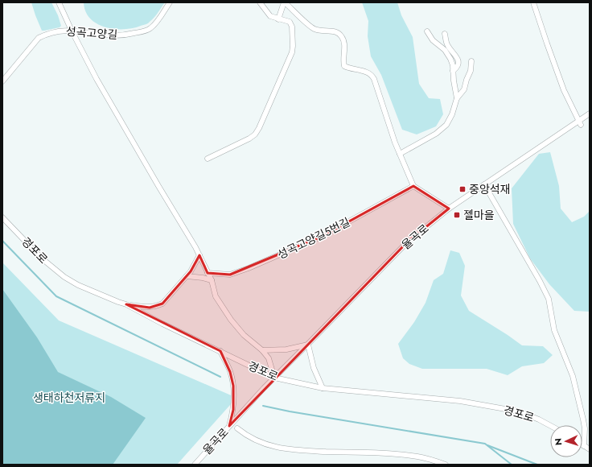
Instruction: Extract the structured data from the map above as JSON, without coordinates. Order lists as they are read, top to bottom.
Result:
{
  "streets": {
    "street": [
      "성곡고양길",
      "율곡로",
      "성곡고양길5번길",
      "경포로"
    ]
  },
  "crossings": [
    ["율곡로", "경포로"]
  ],
  "parks": ["생태하천저류지"],
  "places": {
    "transit": ["중앙석재", "젤마을"]
  },
  "north": "left"
}
